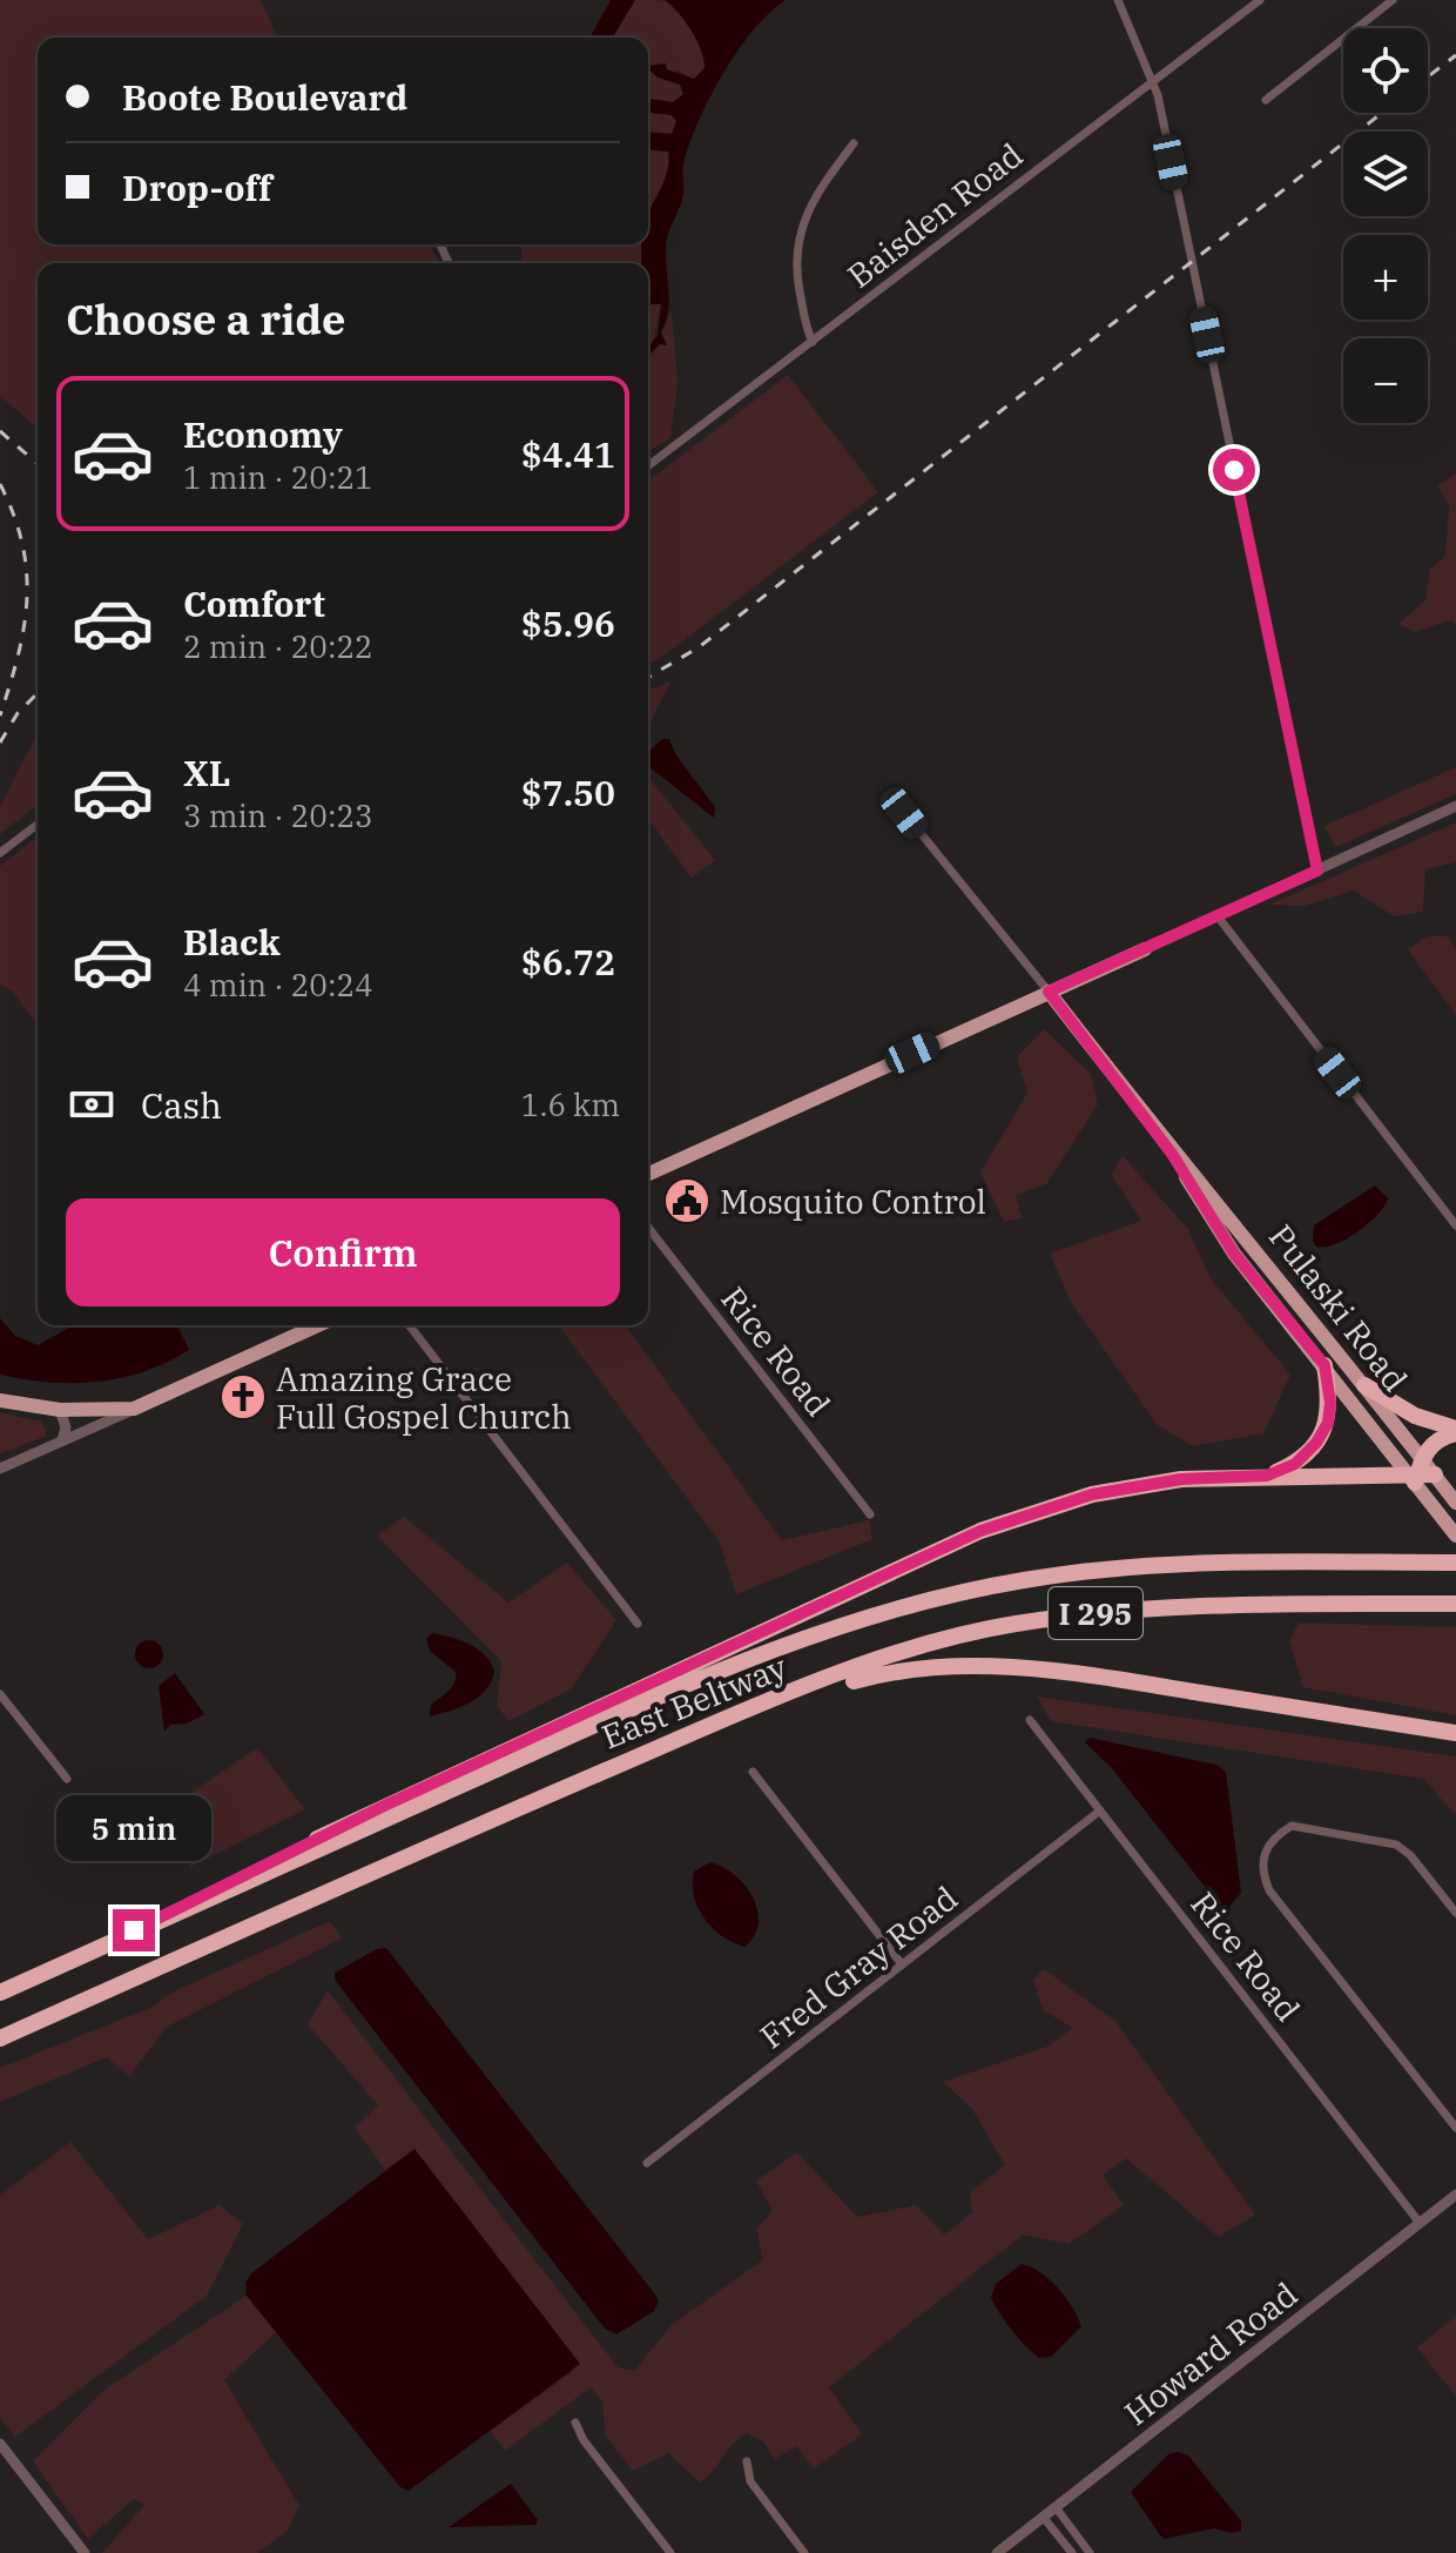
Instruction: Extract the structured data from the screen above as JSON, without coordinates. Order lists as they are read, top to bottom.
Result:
{
  "streets": {
    "highway": ["I 295", "East Beltway"],
    "main road": ["Pulaski Road"],
    "street": [
      "Baisden Road",
      "Rice Road",
      "Fred Gray Road",
      "Howard Road"
    ]
  },
  "crossings": [
    ["Rice Road", "Fred Gray Road"],
    ["Rice Road", "Howard Road"]
  ],
  "places": {
    "public building": ["Mosquito Control"],
    "church": ["Amazing Grace Full Gospel Church"]
  },
  "page": {
    "map_buttons": ["+", "−"],
    "banner": ["Boote Boulevard", "Drop-off"],
    "heading": "Choose a ride",
    "list": [
      {
        "name": "Economy",
        "note": "1 min · 20:21",
        "value": "$4.41"
      },
      {
        "name": "Comfort",
        "note": "2 min · 20:22",
        "value": "$5.96"
      },
      {
        "name": "XL",
        "note": "3 min · 20:23",
        "value": "$7.50"
      },
      {
        "name": "Black",
        "note": "4 min · 20:24",
        "value": "$6.72"
      }
    ],
    "pay": ["Cash", "1.6 km"],
    "buttons": "Confirm",
    "bubble": "5 min"
  }
}
